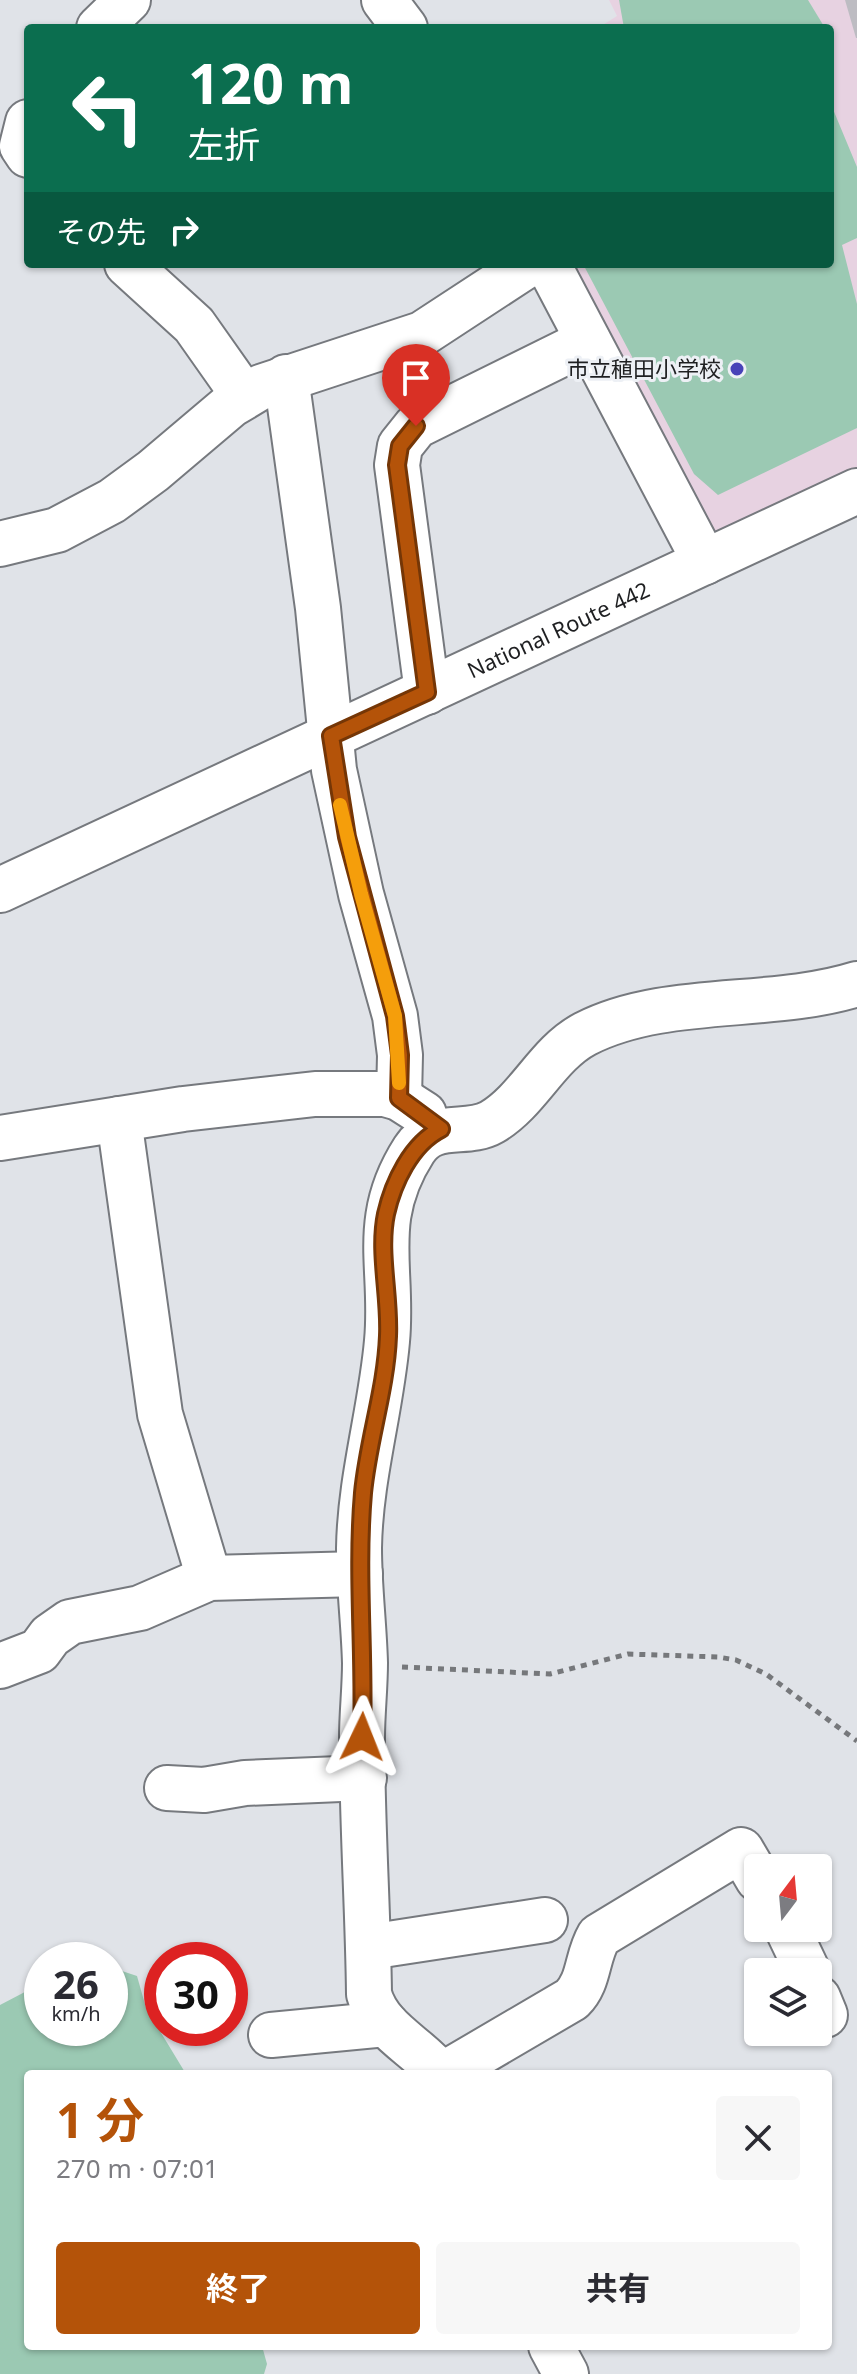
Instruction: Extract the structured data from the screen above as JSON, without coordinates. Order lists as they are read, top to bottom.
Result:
{
  "streets": {
    "main road": ["National Route 442"]
  },
  "places": ["市立稙田小学校"],
  "north": "top",
  "page": {
    "turn": ["120 m", "左折"],
    "then": "その先",
    "speed": "26 km/h",
    "limit": "30",
    "heading": ["1 分", "270 m · 07:01"],
    "buttons": ["終了", "共有"]
  }
}
